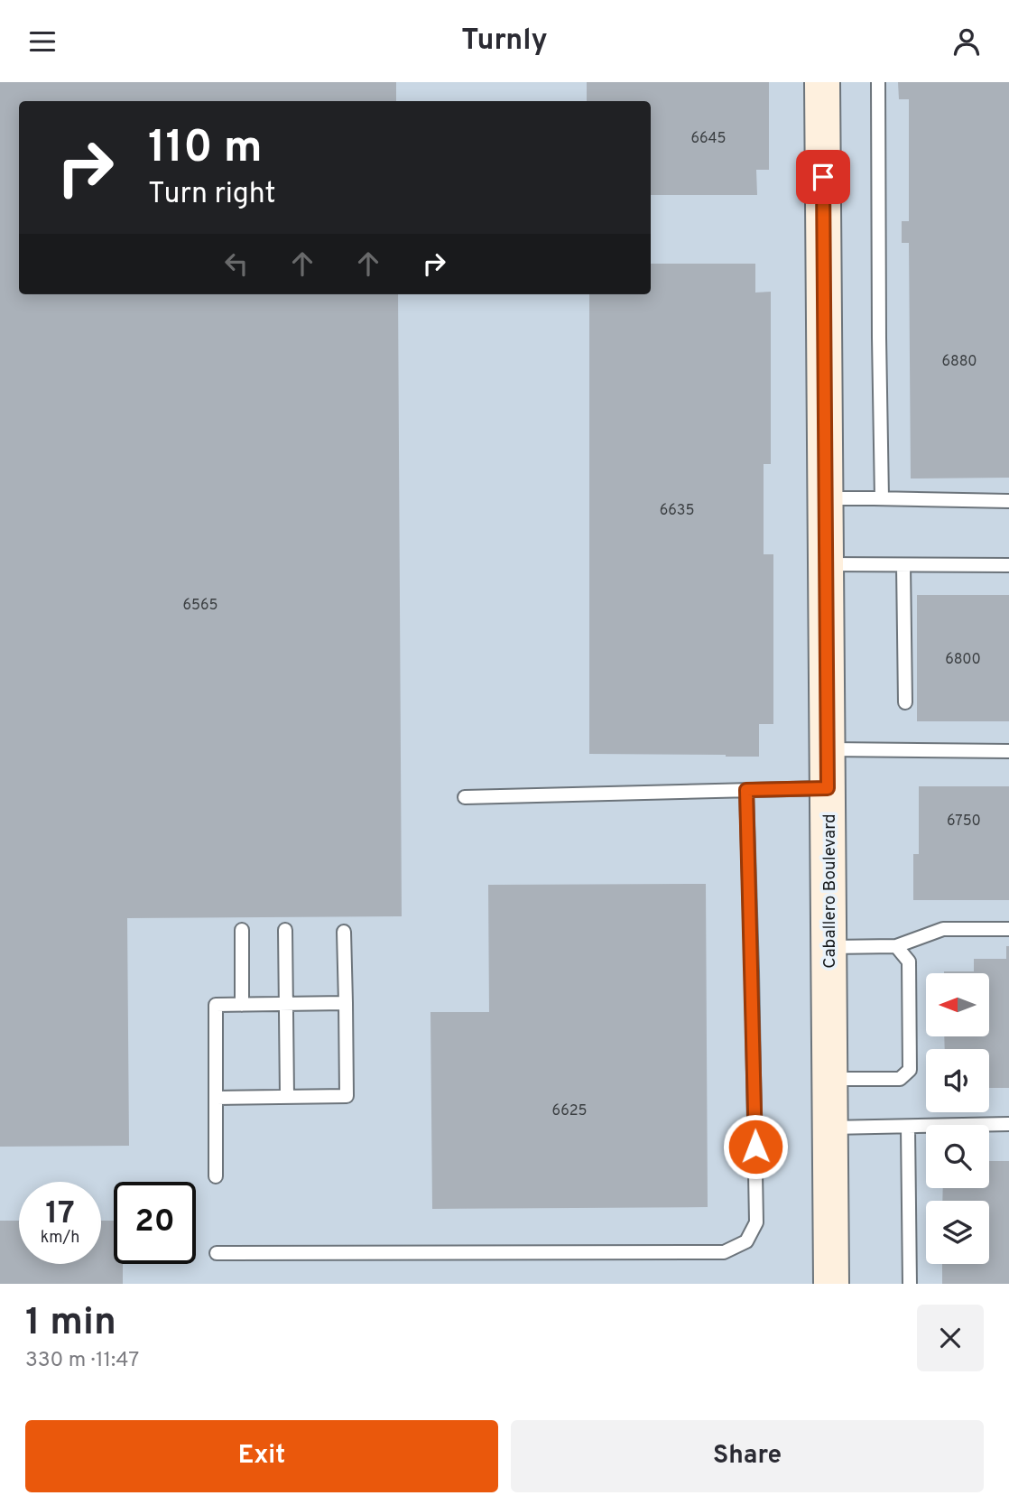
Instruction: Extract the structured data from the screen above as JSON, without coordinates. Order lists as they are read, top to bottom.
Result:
{
  "streets": {
    "street": ["Caballero Boulevard"]
  },
  "house_numbers": [
    "6645",
    "6880",
    "6635",
    "6565",
    "6800",
    "6750",
    "6625"
  ],
  "north": "left",
  "page": {
    "header": "Turnly",
    "turn": ["110 m", "Turn right"],
    "speed": "17 km/h",
    "limit": "20",
    "heading": ["1 min", "330 m · 11:47"],
    "buttons": ["Exit", "Share"]
  }
}
